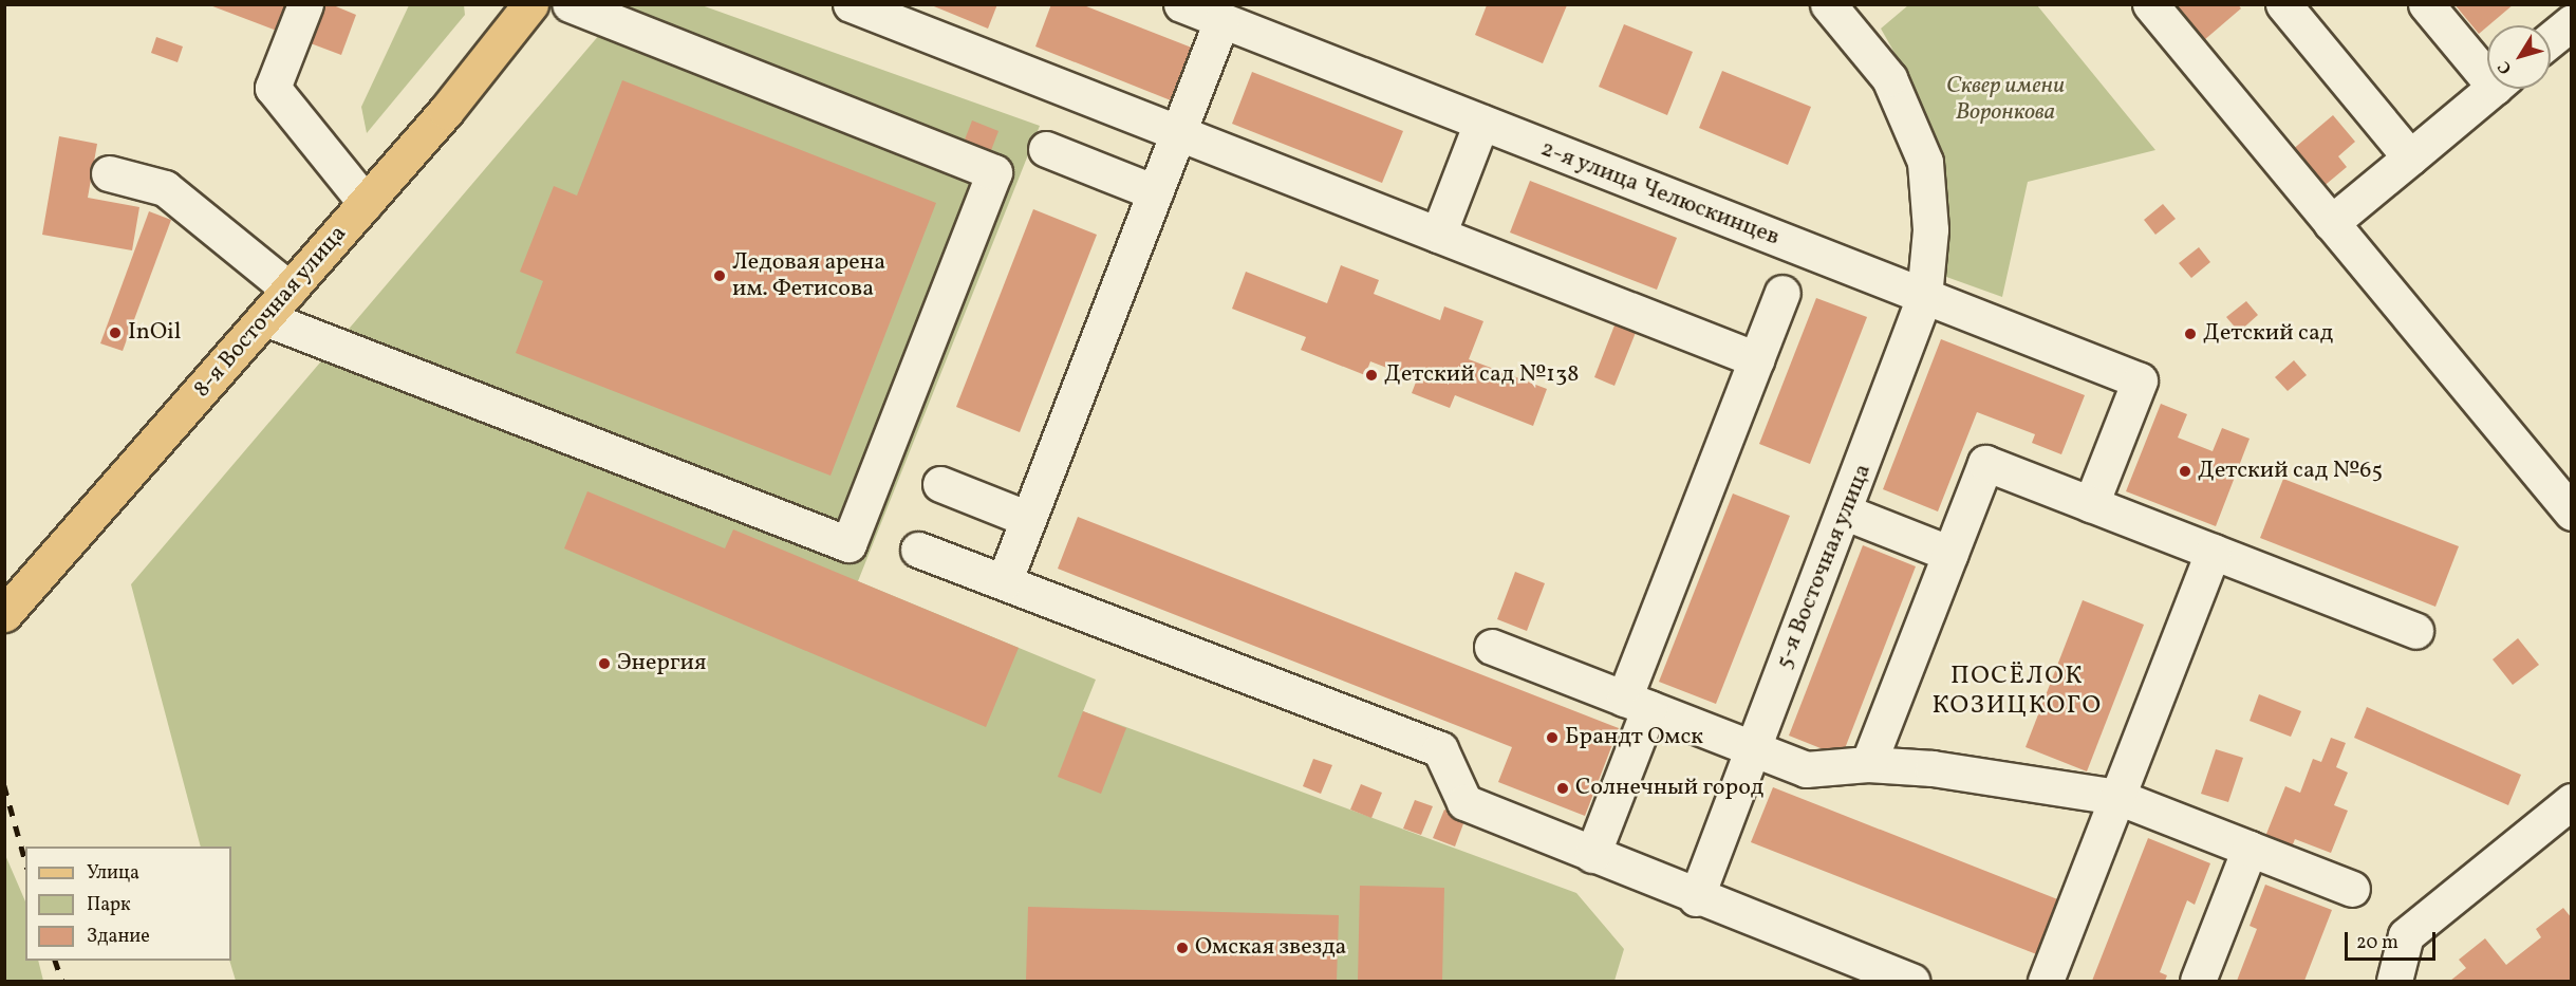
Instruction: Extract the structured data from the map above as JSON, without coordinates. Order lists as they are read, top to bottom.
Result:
{
  "streets": {
    "main road": ["8-я Восточная улица"],
    "street": ["2-я улица Челюскинцев", "5-я Восточная улица"]
  },
  "crossings": [
    ["2-я улица Челюскинцев", "5-я Восточная улица"]
  ],
  "districts": ["ПОСЁЛОК КОЗИЦКОГО"],
  "parks": ["Сквер имени Воронкова"],
  "places": [
    "Ледовая арена им. Фетисова",
    "InOil",
    "Детский сад",
    "Детский сад №138",
    "Детский сад №65",
    "Энергия",
    "Брандт Омск",
    "Солнечный город",
    "Омская звезда"
  ],
  "legend": ["Улица", "Парк", "Здание"],
  "scale_bar": "20 m",
  "north": "bottom left"
}
